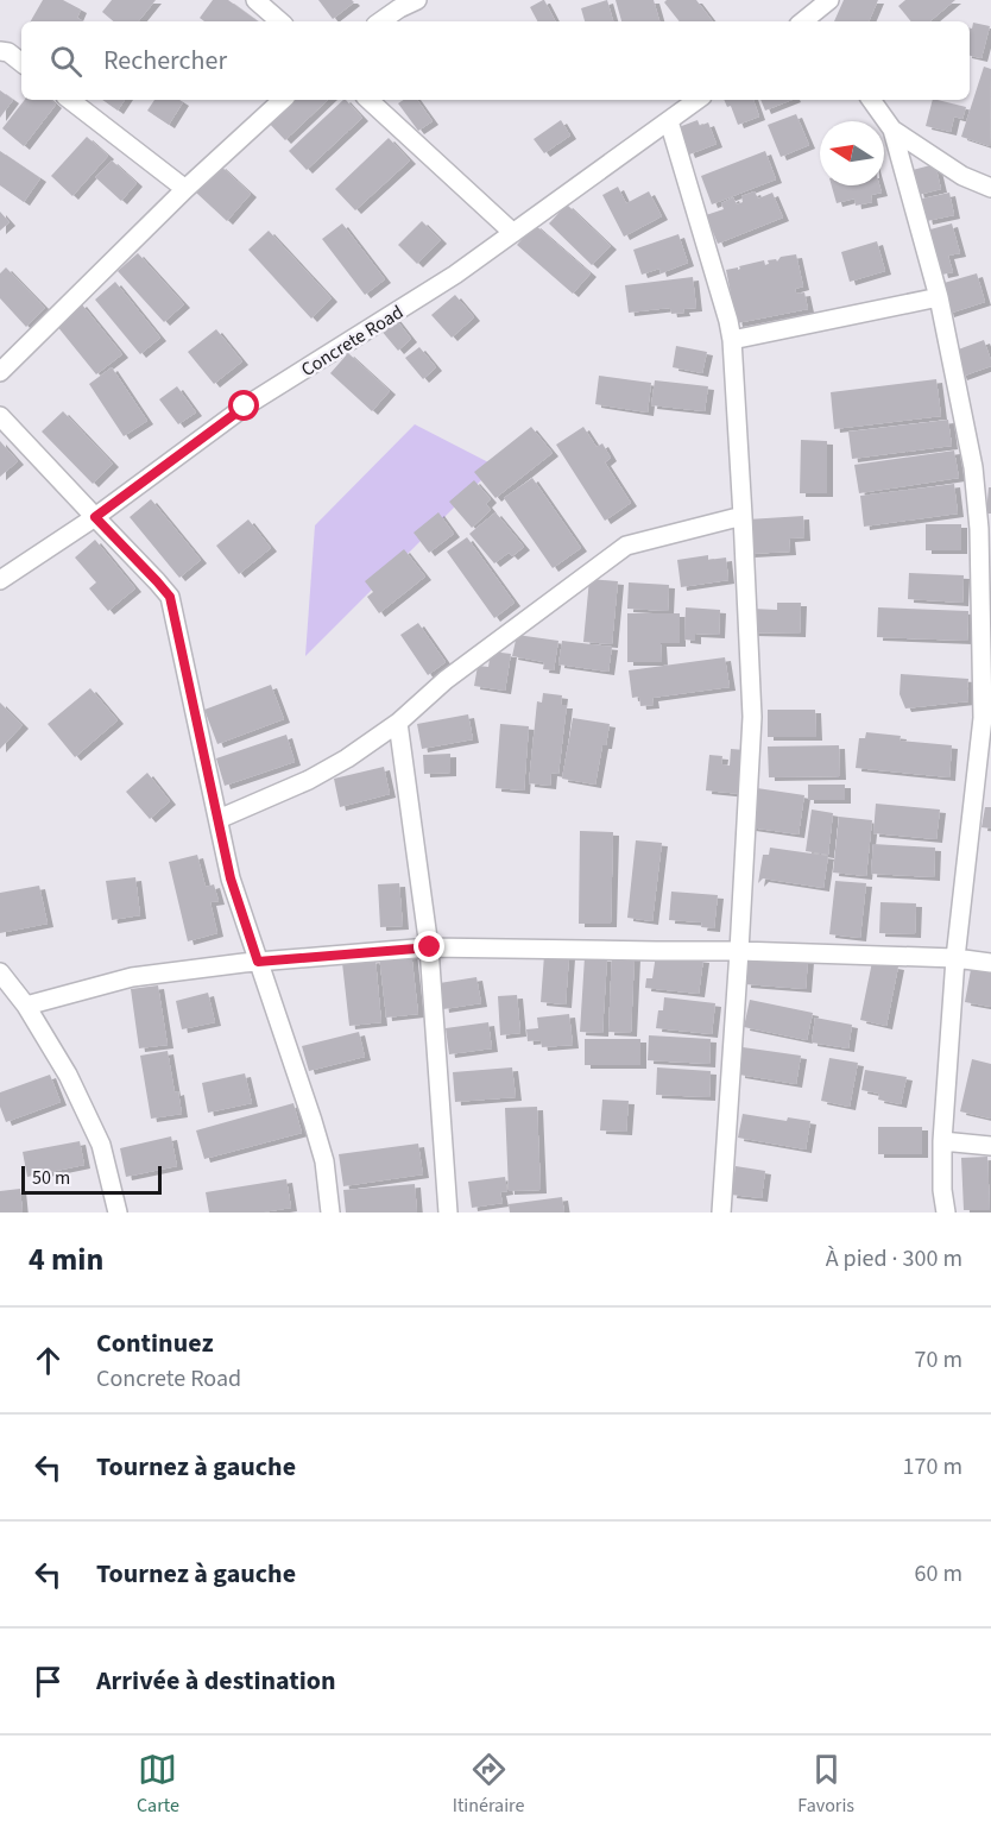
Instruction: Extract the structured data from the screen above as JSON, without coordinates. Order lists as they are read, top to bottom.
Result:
{
  "streets": {
    "street": ["Concrete Road"]
  },
  "scale_bar": "50 m",
  "north": "left",
  "page": {
    "search": "Rechercher",
    "scale": "50 m",
    "heading": ["4 min", "À pied · 300 m"],
    "list": [
      ["Continuez", "Concrete Road", "70 m"],
      ["Tournez à gauche", "170 m"],
      ["Tournez à gauche", "60 m"],
      "Arrivée à destination"
    ],
    "nav": ["Carte", "Itinéraire", "Favoris"]
  }
}
